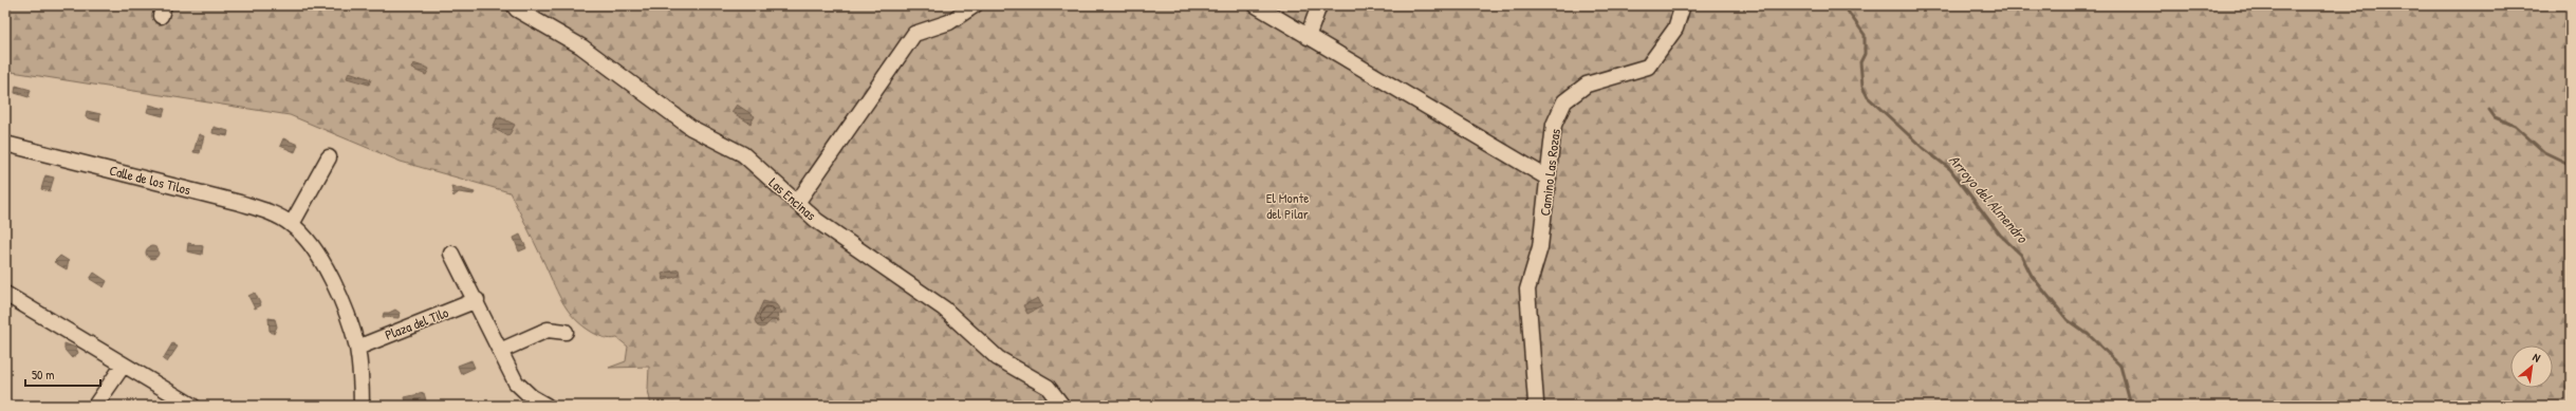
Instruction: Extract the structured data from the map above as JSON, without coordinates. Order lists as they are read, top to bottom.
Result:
{
  "streets": {
    "street": [
      "Camino Las Rozas",
      "Calle de los Tilos",
      "Las Encinas",
      "Plaza del Tilo"
    ]
  },
  "crossings": [
    ["Calle de los Tilos", "Plaza del Tilo"]
  ],
  "water": ["Arroyo del Almendro"],
  "parks": ["El Monte del Pilar"],
  "scale_bar": "50 m",
  "north": "top right"
}
